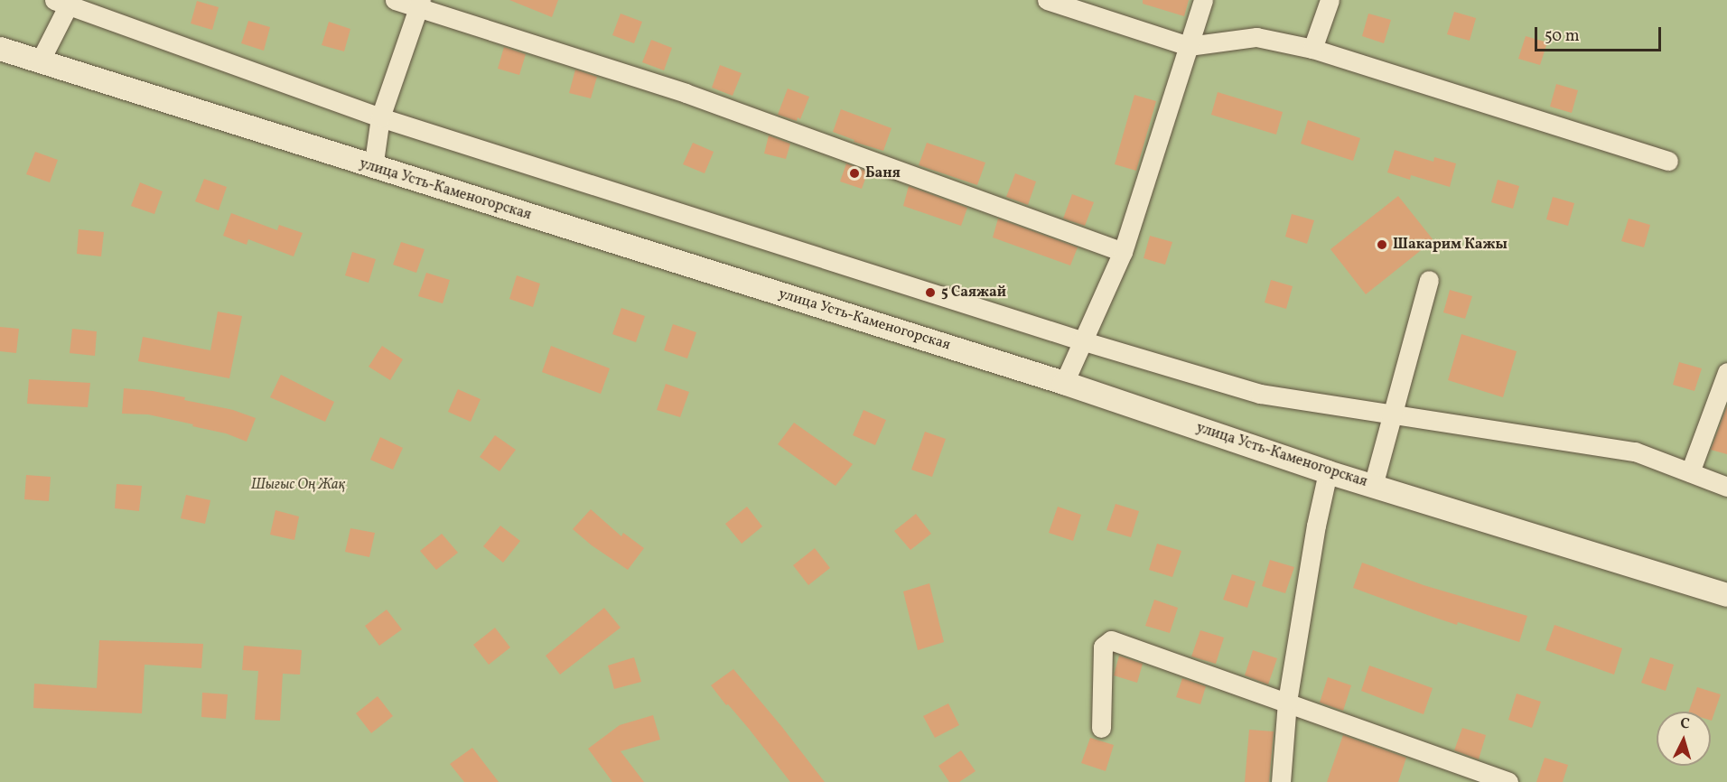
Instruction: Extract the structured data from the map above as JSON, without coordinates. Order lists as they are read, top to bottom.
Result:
{
  "streets": {
    "street": ["улица Усть-Каменогорская"]
  },
  "parks": ["Шығыс Оң Жақ"],
  "places": ["Баня", "Шакарим Кажы", "5 Саяжай"],
  "scale_bar": "50 m",
  "north": "top"
}
